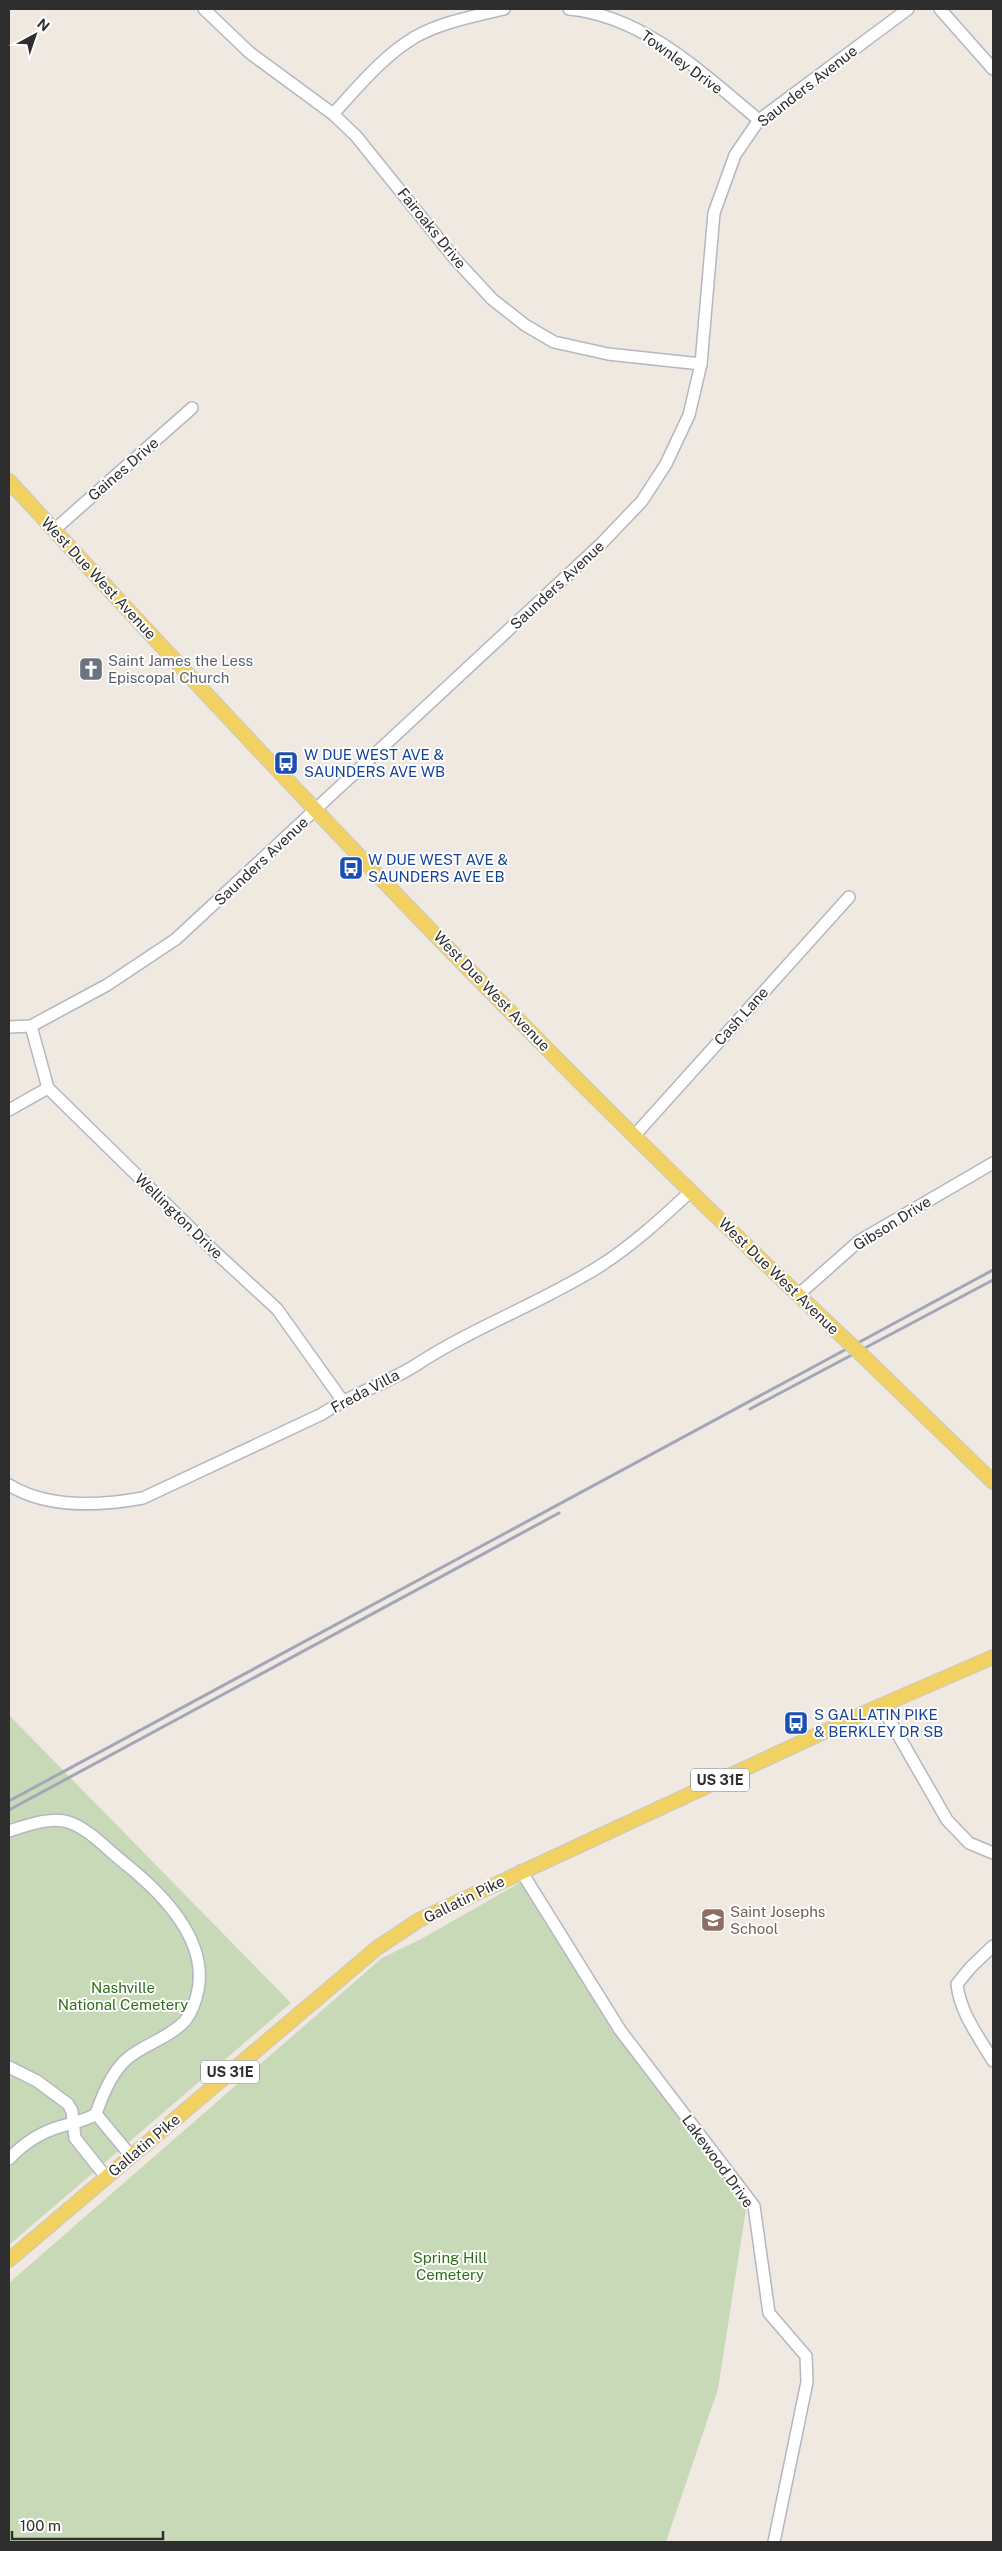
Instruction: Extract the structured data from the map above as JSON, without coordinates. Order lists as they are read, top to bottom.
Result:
{
  "streets": {
    "main road": ["West Due West Avenue", "US 31E", "Gallatin Pike"],
    "street": [
      "Townley Drive",
      "Saunders Avenue",
      "Fairoaks Drive",
      "Gaines Drive",
      "Cash Lane",
      "Wellington Drive",
      "Gibson Drive",
      "Freda Villa",
      "Lakewood Drive"
    ]
  },
  "crossings": [
    ["Townley Drive", "Saunders Avenue"],
    ["Saunders Avenue", "Fairoaks Drive"],
    ["Saunders Avenue", "West Due West Avenue"],
    ["Gaines Drive", "West Due West Avenue"],
    ["West Due West Avenue", "Cash Lane"],
    ["West Due West Avenue", "Gibson Drive"],
    ["West Due West Avenue", "Freda Villa"],
    ["Wellington Drive", "Freda Villa"],
    ["Gallatin Pike", "Lakewood Drive"]
  ],
  "parks": ["Nashville National Cemetery", "Spring Hill Cemetery"],
  "places": {
    "church": ["Saint James the Less Episcopal Church"],
    "bus stop": ["W DUE WEST AVE & SAUNDERS AVE WB", "W DUE WEST AVE & SAUNDERS AVE EB", "S GALLATIN PIKE & BERKLEY DR SB"],
    "school or university": ["Saint Josephs School"]
  },
  "scale_bar": "100 m",
  "north": "top right"
}
